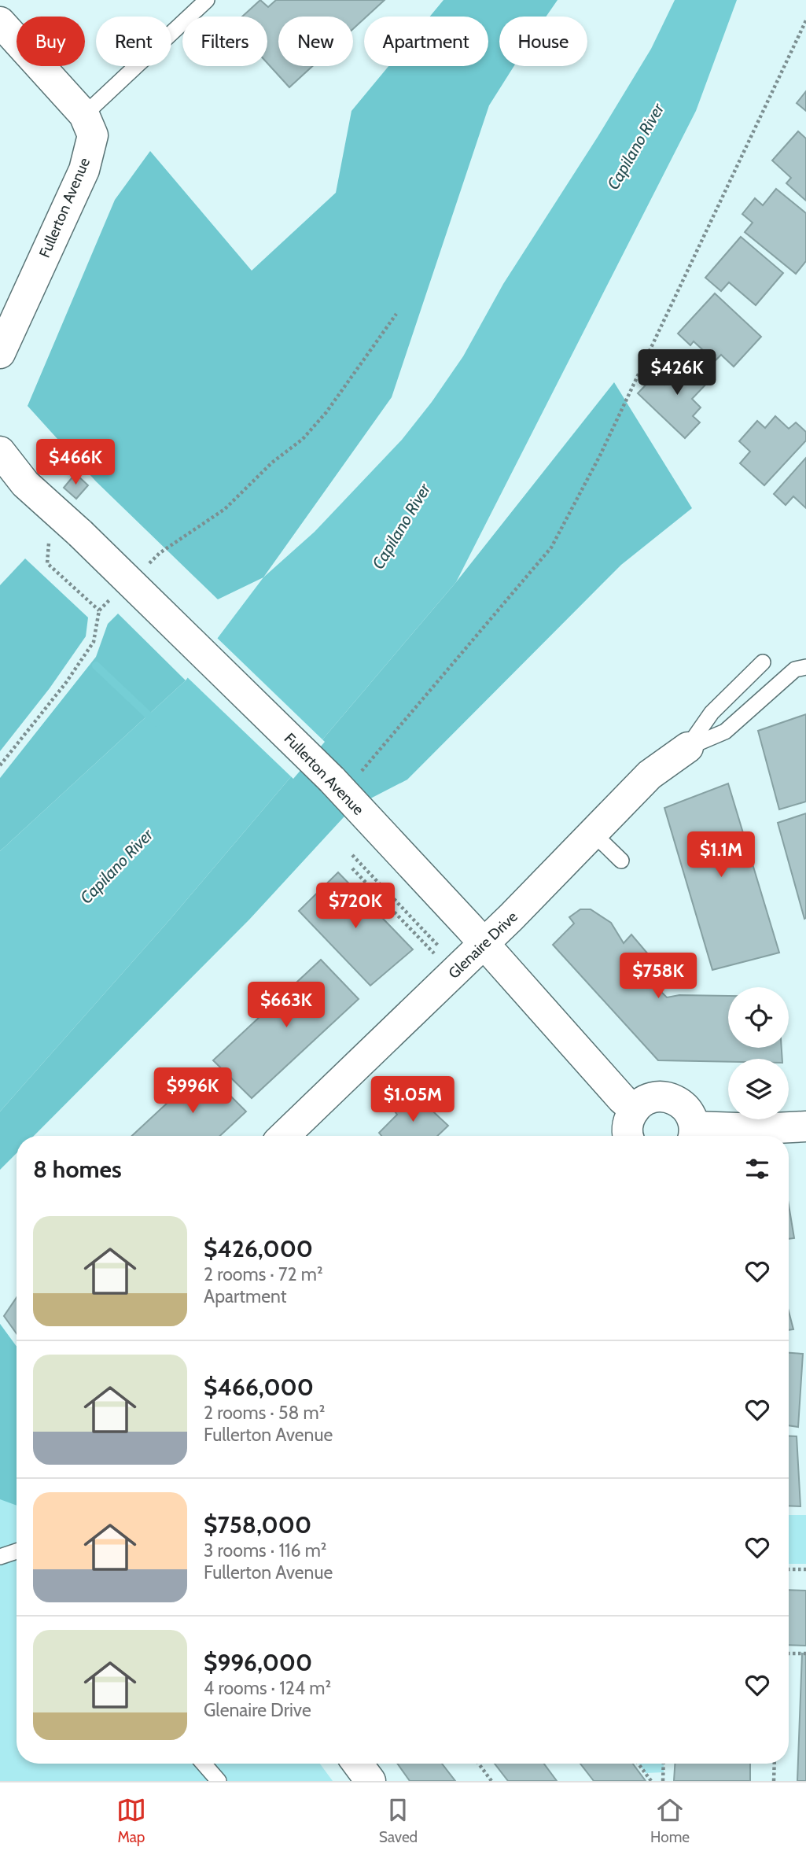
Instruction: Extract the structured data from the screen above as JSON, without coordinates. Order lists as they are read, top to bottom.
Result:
{
  "streets": {
    "street": ["Fullerton Avenue", "Glenaire Drive"]
  },
  "crossings": [
    ["Fullerton Avenue", "Glenaire Drive"]
  ],
  "water": ["Capilano River"],
  "page": {
    "chip": [
      "Buy",
      "Rent",
      "Filters",
      "New",
      "Apartment",
      "House"
    ],
    "price": [
      "$426K",
      "$466K",
      "$1.1M",
      "$720K",
      "$758K",
      "$663K",
      "$996K",
      "$1.05M"
    ],
    "heading": "8 homes",
    "list": [
      {
        "name": "$426,000",
        "note": "2 rooms · 72 m² · Apartment"
      },
      {
        "name": "$466,000",
        "note": "2 rooms · 58 m² · Fullerton Avenue"
      },
      {
        "name": "$758,000",
        "note": "3 rooms · 116 m² · Fullerton Avenue"
      },
      {
        "name": "$996,000",
        "note": "4 rooms · 124 m² · Glenaire Drive"
      }
    ],
    "tabs": ["Map", "Saved", "Home"]
  }
}
